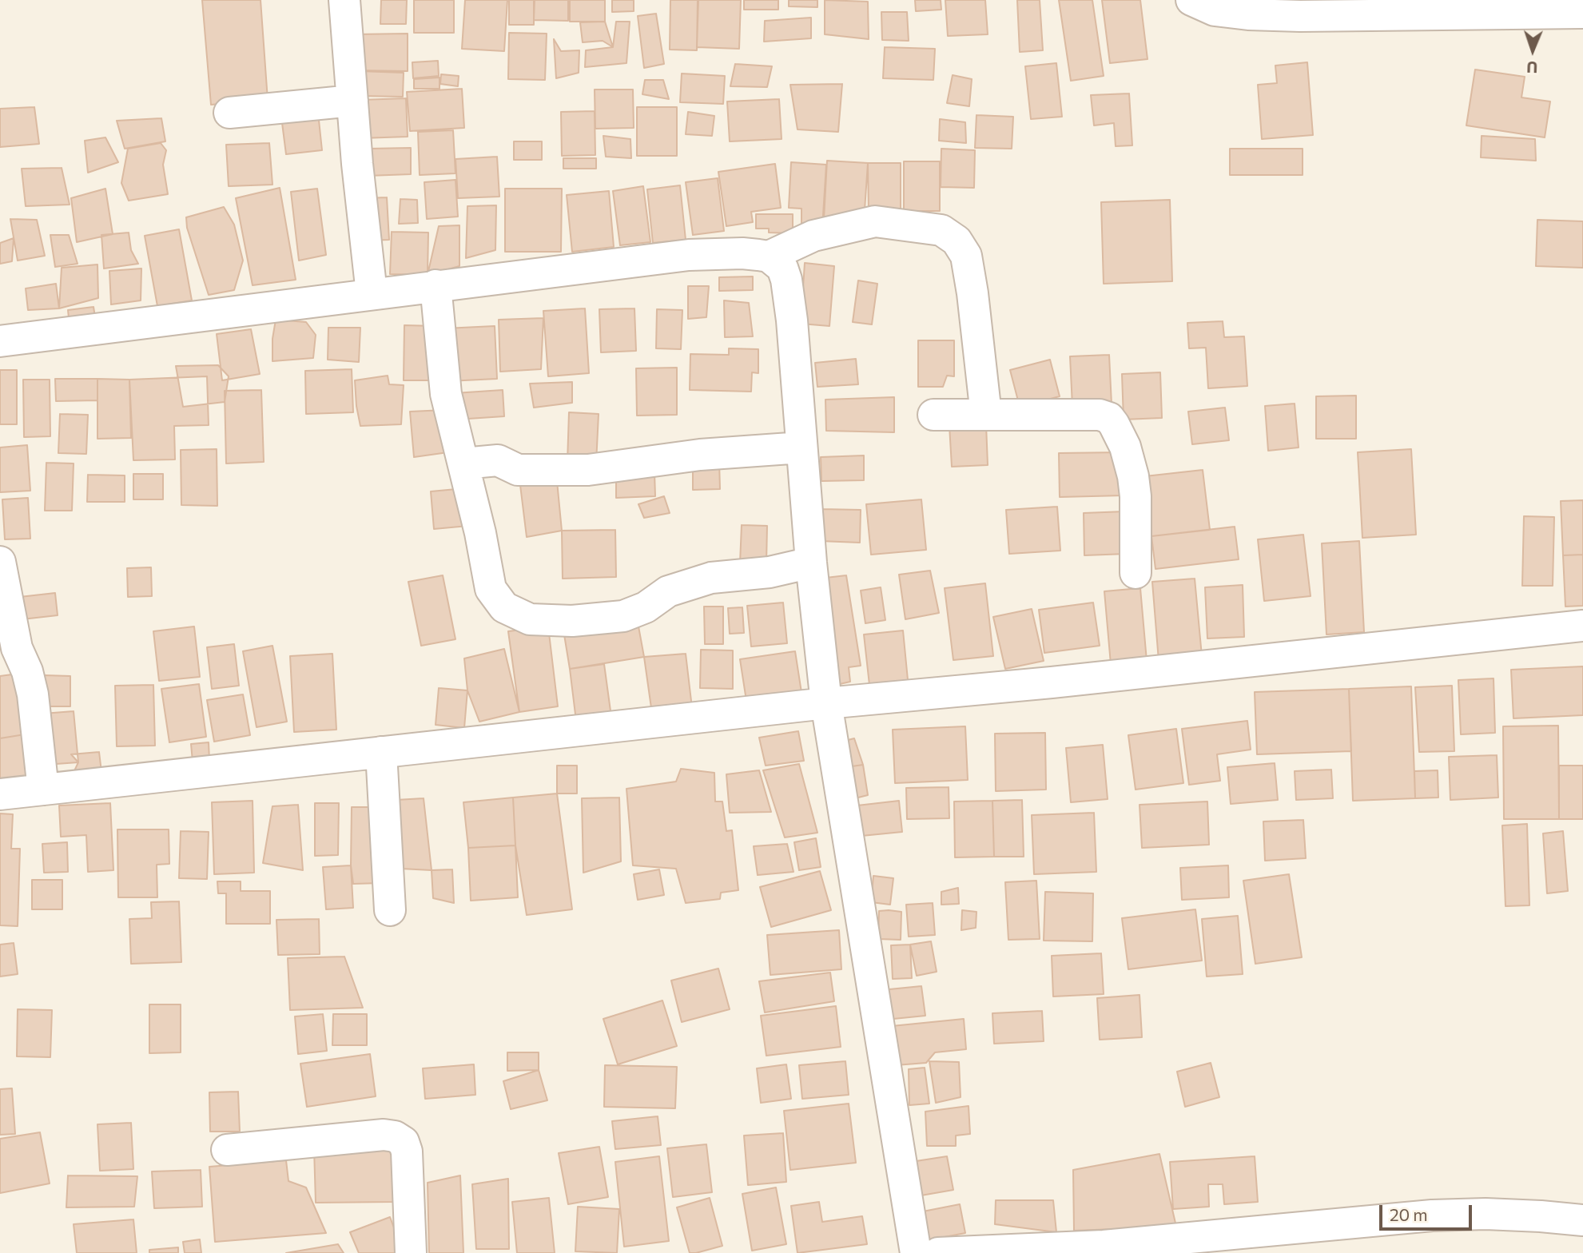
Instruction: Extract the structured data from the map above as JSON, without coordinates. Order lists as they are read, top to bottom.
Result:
{
  "scale_bar": "20 m",
  "north": "bottom"
}
